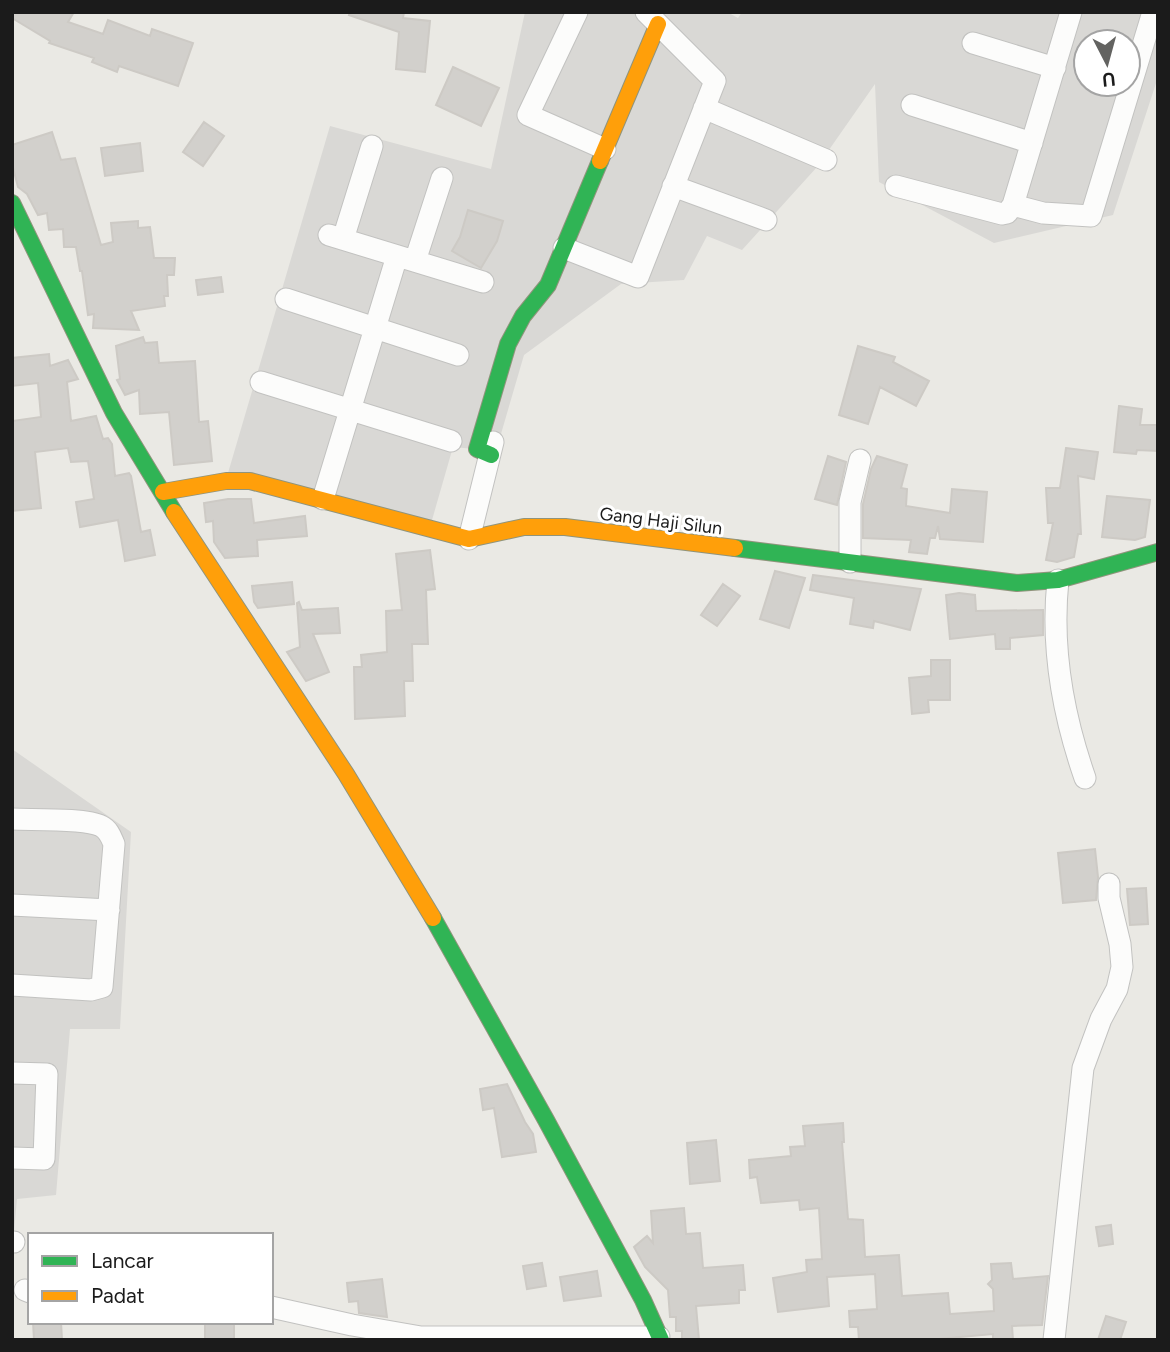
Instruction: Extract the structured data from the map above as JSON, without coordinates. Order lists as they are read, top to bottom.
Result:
{
  "streets": {
    "street": ["Gang Haji Silun"]
  },
  "legend": ["Lancar", "Padat"],
  "north": "bottom"
}
